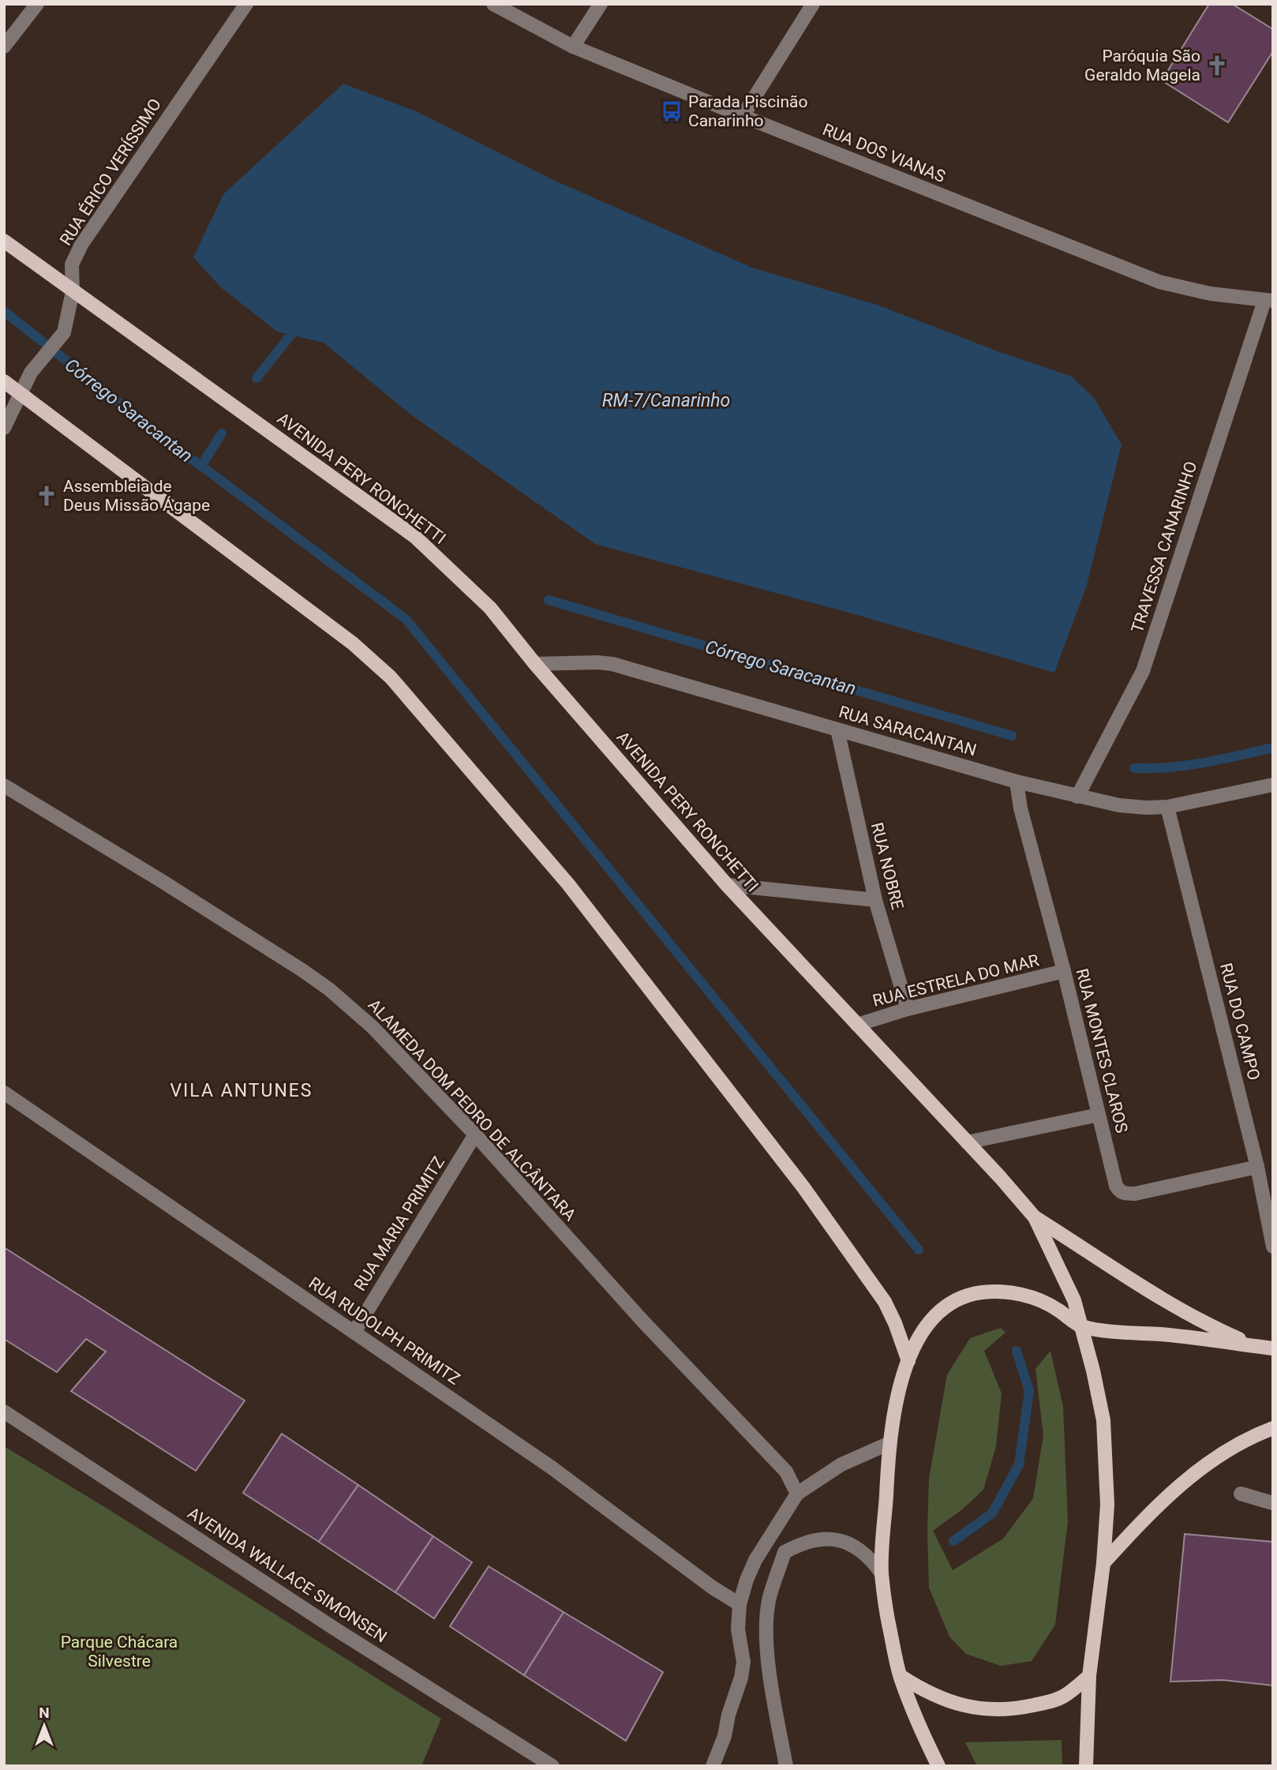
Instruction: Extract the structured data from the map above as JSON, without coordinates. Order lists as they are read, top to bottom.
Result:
{
  "streets": {
    "main road": ["AVENIDA PERY RONCHETTI"],
    "street": [
      "RUA DOS VIANAS",
      "RUA ÉRICO VERÍSSIMO",
      "TRAVESSA CANARINHO",
      "RUA SARACANTAN",
      "RUA NOBRE",
      "RUA ESTRELA DO MAR",
      "RUA DO CAMPO",
      "RUA MONTES CLAROS",
      "ALAMEDA DOM PEDRO DE ALCÂNTARA",
      "RUA MARIA PRIMITZ",
      "RUA RUDOLPH PRIMITZ",
      "AVENIDA WALLACE SIMONSEN"
    ]
  },
  "crossings": [
    ["RUA DOS VIANAS", "TRAVESSA CANARINHO"],
    ["RUA ÉRICO VERÍSSIMO", "AVENIDA PERY RONCHETTI"],
    ["AVENIDA PERY RONCHETTI", "RUA SARACANTAN"],
    ["AVENIDA PERY RONCHETTI", "RUA ESTRELA DO MAR"],
    ["TRAVESSA CANARINHO", "RUA SARACANTAN"],
    ["RUA SARACANTAN", "RUA NOBRE"],
    ["RUA SARACANTAN", "RUA DO CAMPO"],
    ["RUA SARACANTAN", "RUA MONTES CLAROS"],
    ["RUA NOBRE", "RUA ESTRELA DO MAR"],
    ["RUA ESTRELA DO MAR", "RUA MONTES CLAROS"],
    ["RUA DO CAMPO", "RUA MONTES CLAROS"],
    ["ALAMEDA DOM PEDRO DE ALCÂNTARA", "RUA MARIA PRIMITZ"],
    ["RUA MARIA PRIMITZ", "RUA RUDOLPH PRIMITZ"]
  ],
  "districts": ["VILA ANTUNES"],
  "water": ["RM-7/Canarinho", "Córrego Saracantan"],
  "parks": ["Parque Chácara Silvestre"],
  "places": {
    "church": ["Paróquia São Geraldo Magela", "Assembleia de Deus Missão Ágape"],
    "bus stop": ["Parada Piscinão Canarinho"]
  },
  "north": "top"
}
